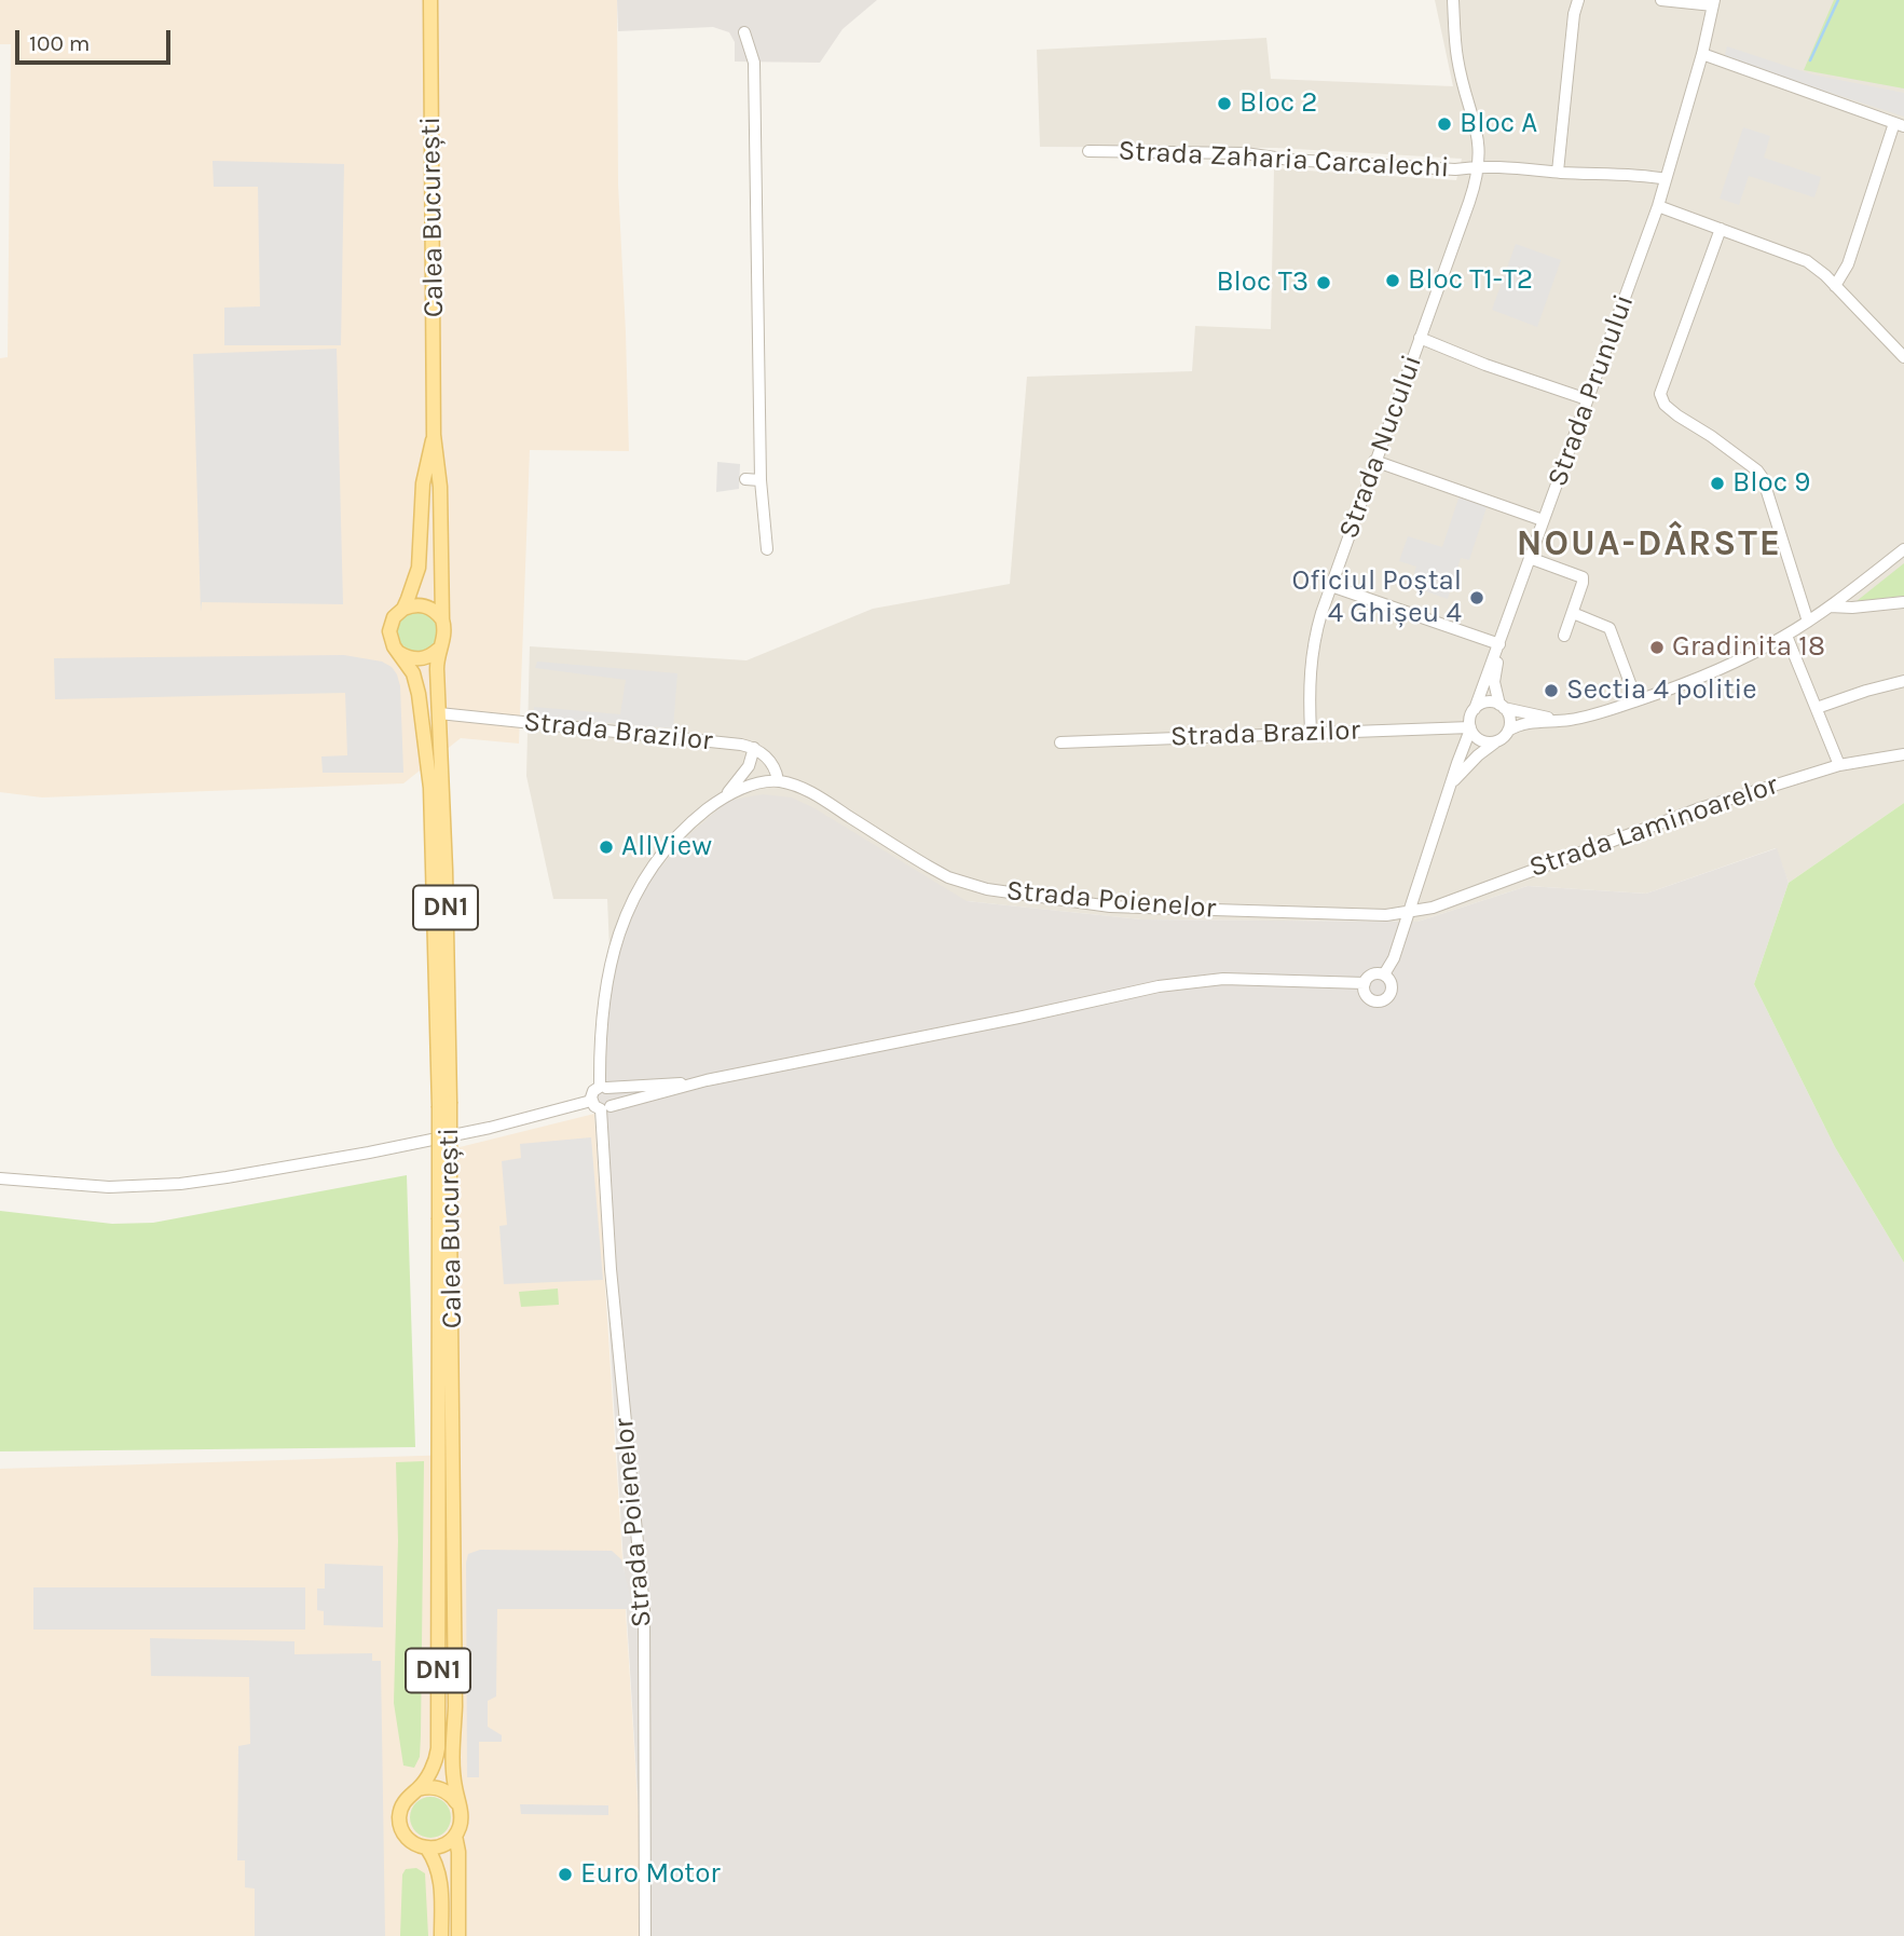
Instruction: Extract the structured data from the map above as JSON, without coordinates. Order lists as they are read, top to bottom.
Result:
{
  "streets": {
    "main road": ["Calea București", "DN1"],
    "street": [
      "Strada Zaharia Carcalechi",
      "Strada Prunului",
      "Strada Nucului",
      "Strada Brazilor",
      "Strada Laminoarelor",
      "Strada Poienelor"
    ]
  },
  "crossings": [
    ["Strada Zaharia Carcalechi", "Strada Nucului"],
    ["Calea București", "Strada Brazilor"],
    ["Strada Prunului", "Strada Nucului"],
    ["Strada Prunului", "Strada Brazilor"],
    ["Strada Nucului", "Strada Brazilor"],
    ["Strada Brazilor", "Strada Poienelor"],
    ["Strada Laminoarelor", "Strada Poienelor"]
  ],
  "districts": ["NOUA-DÂRSTE"],
  "places": [
    "Bloc 2",
    "Bloc A",
    "Bloc T1-T2",
    "Bloc T3",
    "Bloc 9",
    "Oficiul Poștal 4 Ghișeu 4",
    "Gradinita 18",
    "Sectia 4 politie",
    "AllView",
    "Euro Motor"
  ],
  "scale_bar": "100 m"
}
